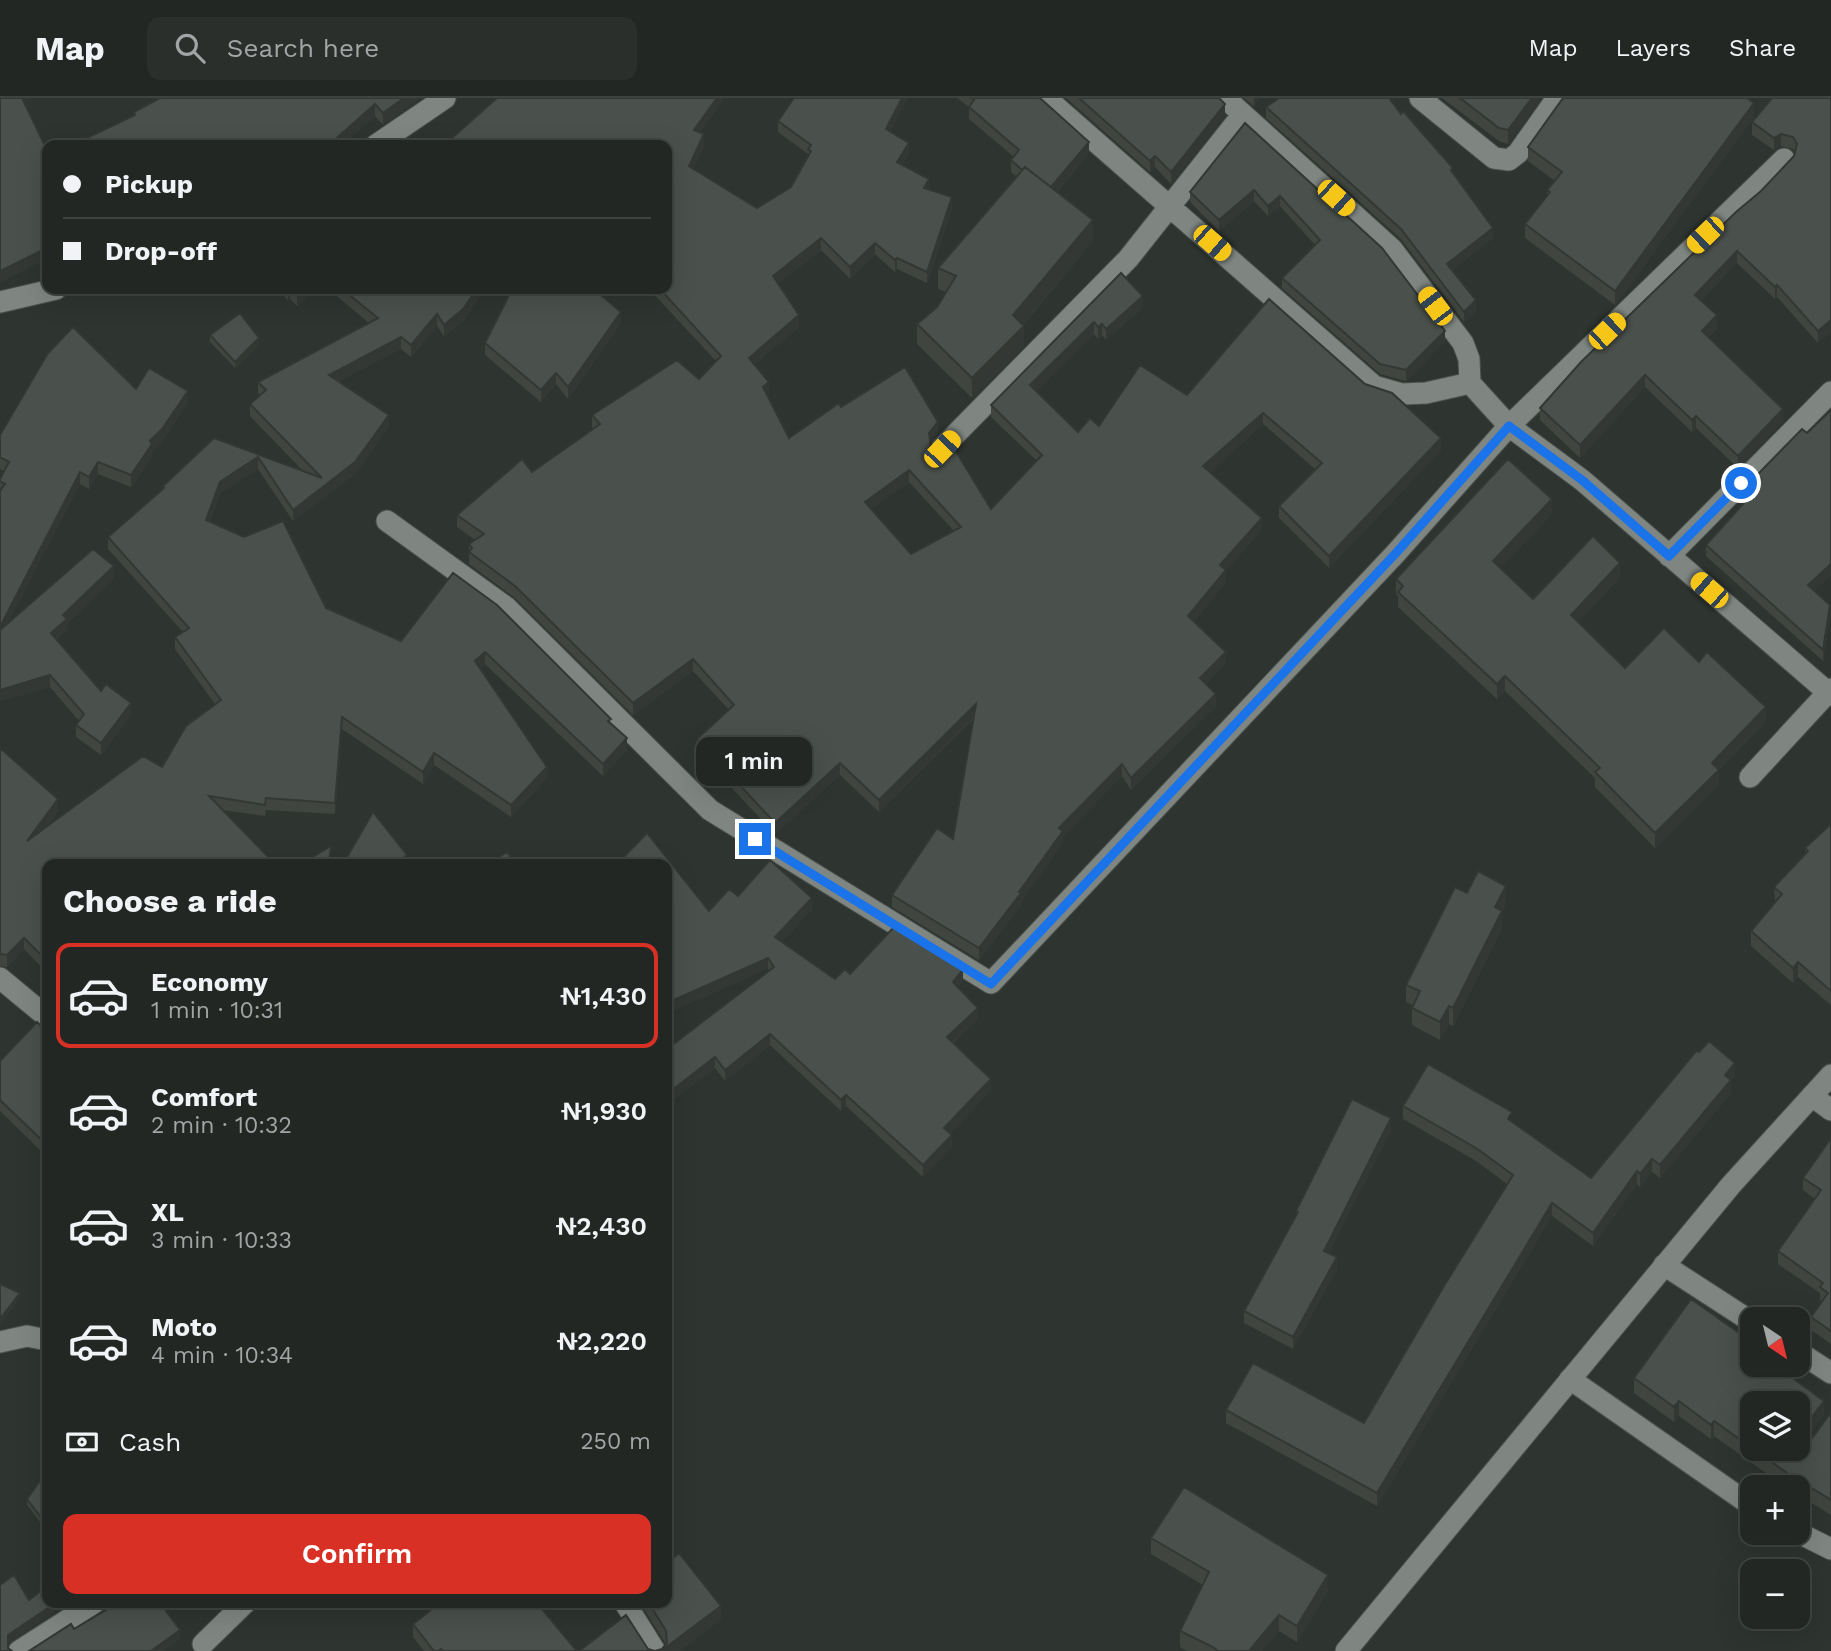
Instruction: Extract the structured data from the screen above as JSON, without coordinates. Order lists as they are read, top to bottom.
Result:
{
  "north": "bottom right",
  "page": {
    "header": "Map",
    "search": "Search here",
    "nav": ["Map", "Layers", "Share"],
    "banner": ["Pickup", "Drop-off"],
    "bubble": "1 min",
    "heading": "Choose a ride",
    "list": [
      {
        "name": "Economy",
        "note": "1 min · 10:31",
        "value": "₦1,430"
      },
      {
        "name": "Comfort",
        "note": "2 min · 10:32",
        "value": "₦1,930"
      },
      {
        "name": "XL",
        "note": "3 min · 10:33",
        "value": "₦2,430"
      },
      {
        "name": "Moto",
        "note": "4 min · 10:34",
        "value": "₦2,220"
      }
    ],
    "map_buttons": ["+", "−"],
    "pay": ["Cash", "250 m"],
    "buttons": "Confirm"
  }
}
